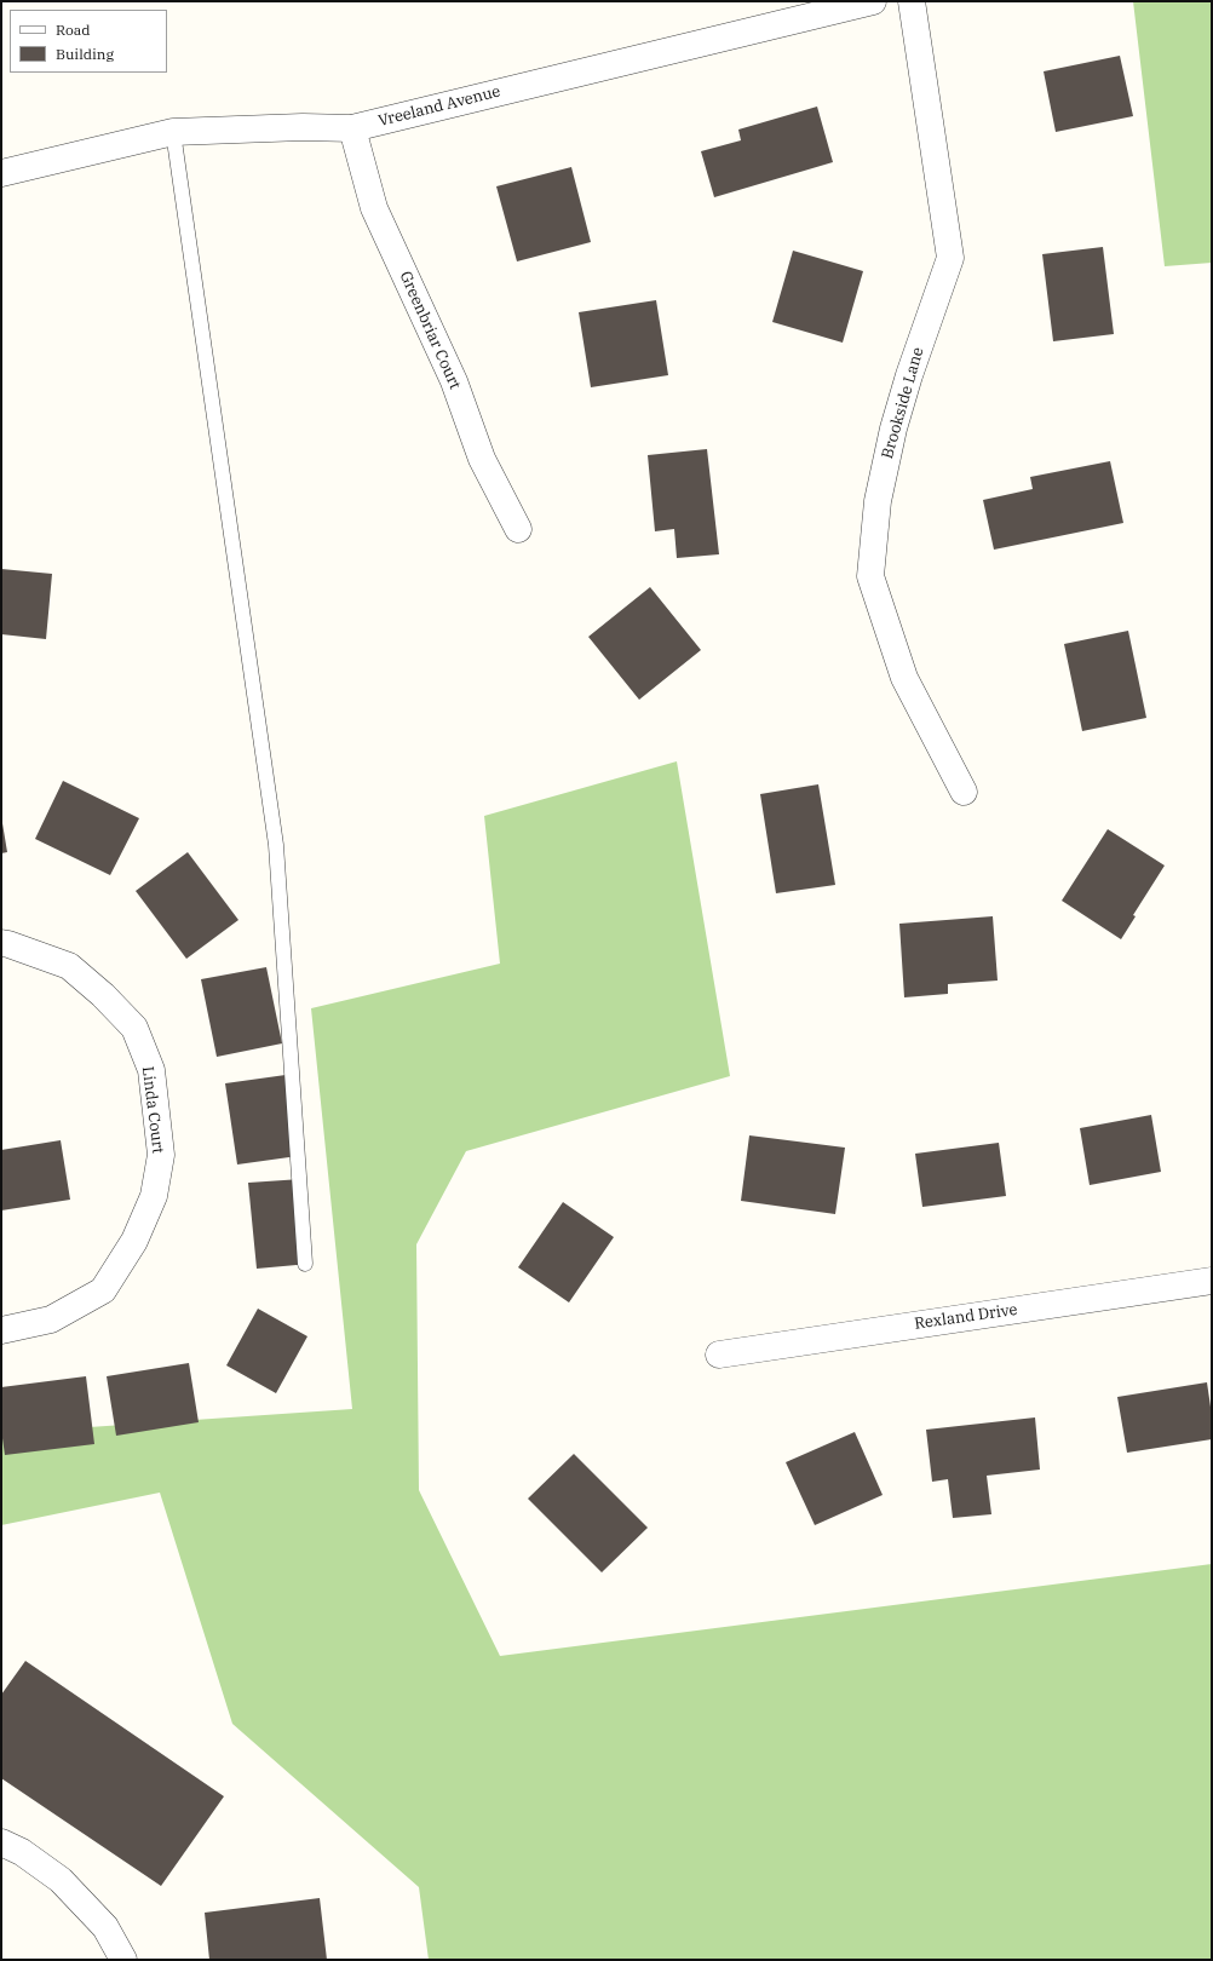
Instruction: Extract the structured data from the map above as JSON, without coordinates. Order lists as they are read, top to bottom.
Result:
{
  "streets": {
    "street": [
      "Vreeland Avenue",
      "Greenbriar Court",
      "Brookside Lane",
      "Linda Court",
      "Rexland Drive"
    ]
  },
  "crossings": [
    ["Vreeland Avenue", "Greenbriar Court"]
  ],
  "legend": ["Road", "Building"]
}
